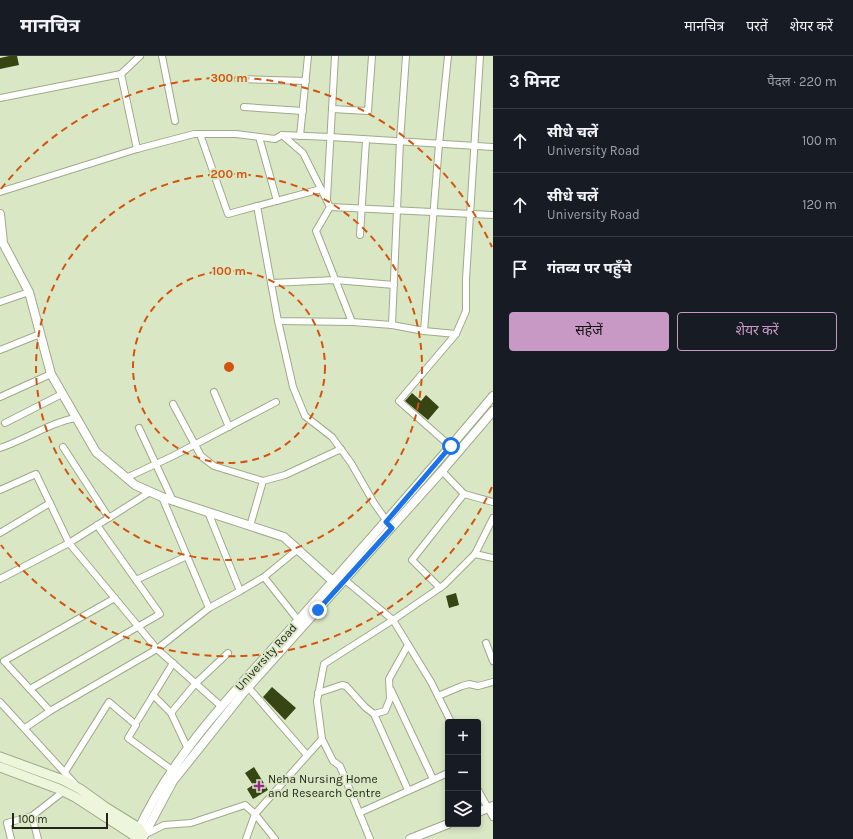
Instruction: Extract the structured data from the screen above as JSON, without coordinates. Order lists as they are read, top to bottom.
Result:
{
  "streets": {
    "street": ["University Road"]
  },
  "places": {
    "health": ["Neha Nursing Home and Research Centre"]
  },
  "scale_bar": "100 m",
  "page": {
    "header": "मानचित्र",
    "nav": ["मानचित्र", "परतें", "शेयर करें"],
    "heading": ["3 मिनट", "पैदल · 220 m"],
    "list": [
      ["सीधे चलें", "University Road", "100 m"],
      ["सीधे चलें", "University Road", "120 m"],
      "गंतव्य पर पहुँचे"
    ],
    "buttons": ["सहेजें", "शेयर करें"],
    "map_buttons": ["+", "−"],
    "scale": "100 m"
  },
  "rings": ["300 m", "200 m", "100 m"]
}
